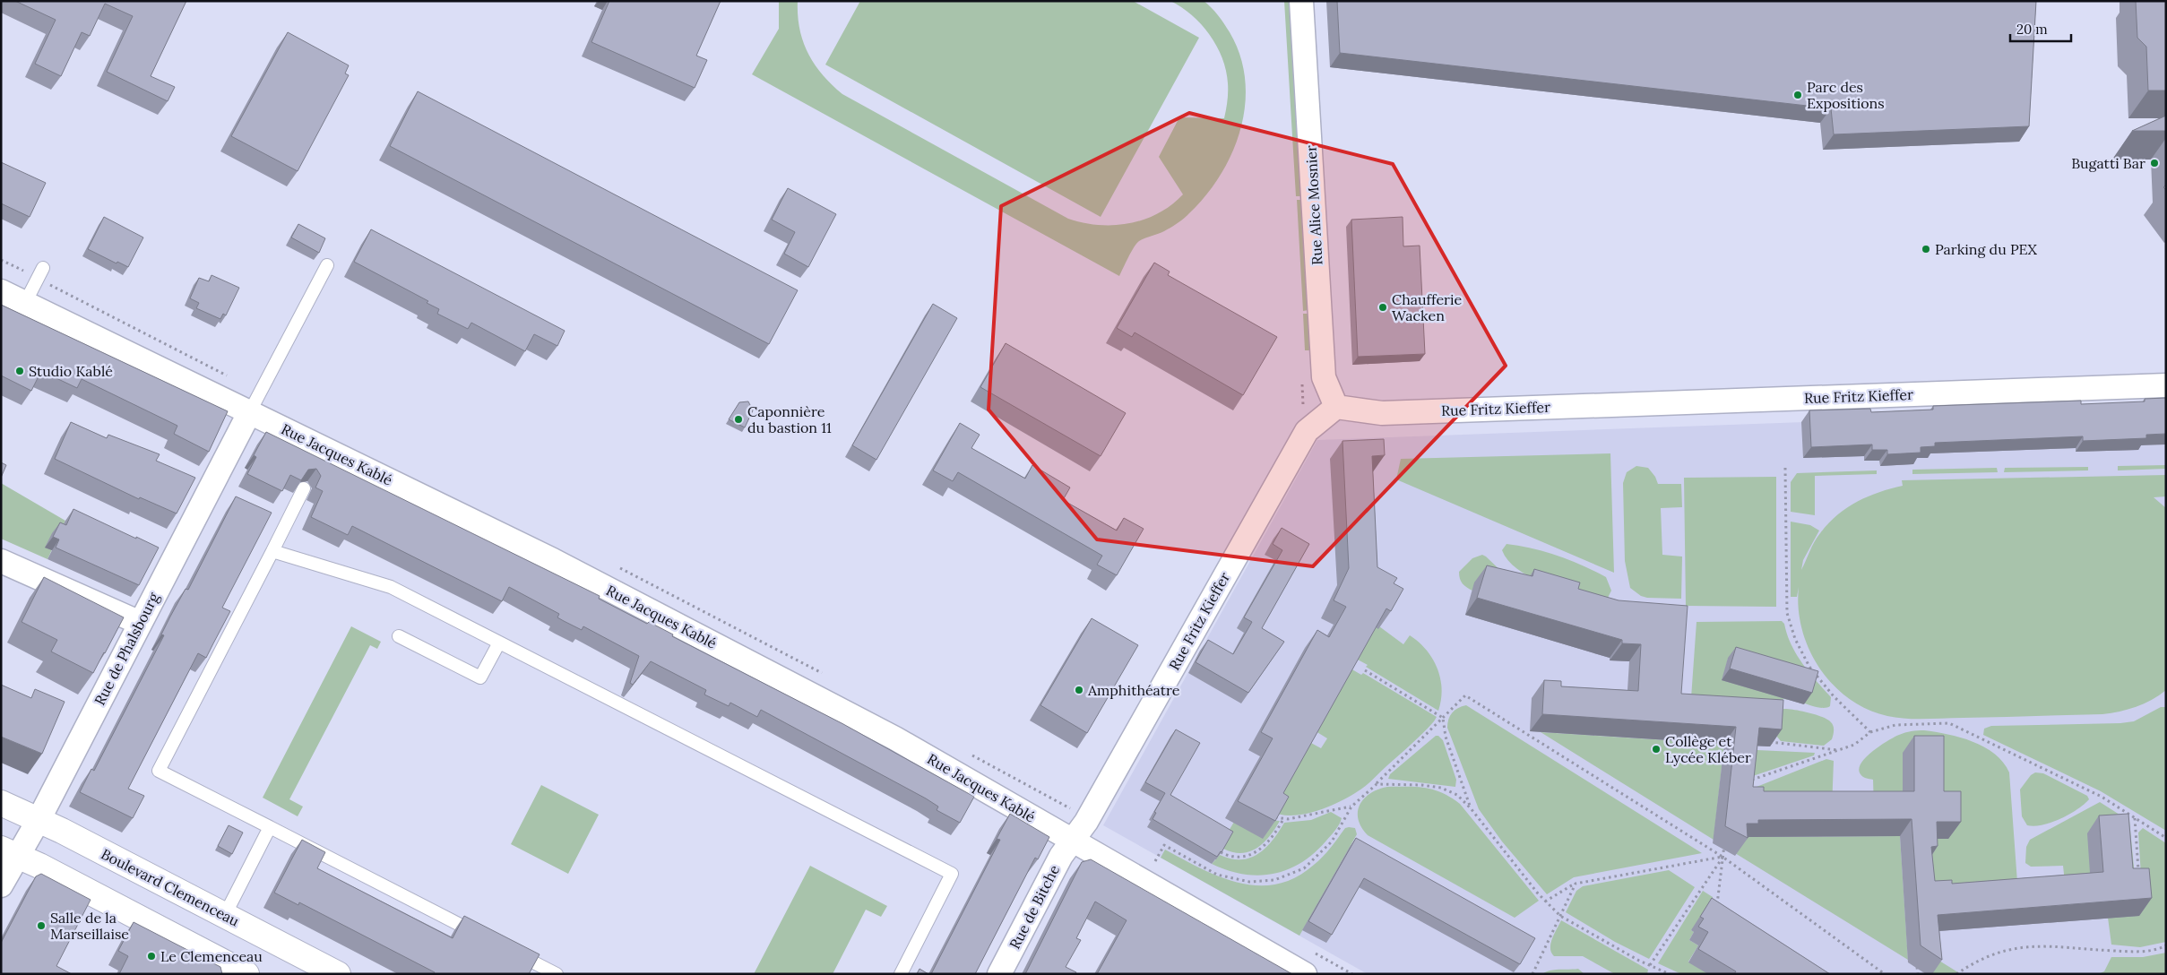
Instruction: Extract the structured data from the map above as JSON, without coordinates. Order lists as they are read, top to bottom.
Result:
{
  "streets": {
    "street": [
      "Rue Alice Mosnier",
      "Rue Fritz Kieffer",
      "Rue Jacques Kablé",
      "Rue de Phalsbourg",
      "Boulevard Clemenceau",
      "Rue de Bitche"
    ]
  },
  "crossings": [
    ["Rue Alice Mosnier", "Rue Fritz Kieffer"],
    ["Rue Fritz Kieffer", "Rue Jacques Kablé"],
    ["Rue Fritz Kieffer", "Rue de Bitche"],
    ["Rue Jacques Kablé", "Rue de Phalsbourg"],
    ["Rue Jacques Kablé", "Rue de Bitche"],
    ["Rue de Phalsbourg", "Boulevard Clemenceau"]
  ],
  "places": [
    "Parc des Expositions",
    "Bugatti Bar",
    "Parking du PEX",
    "Chaufferie Wacken",
    "Studio Kablé",
    "Caponnière du bastion 11",
    "Amphithéatre",
    "Collège et Lycée Kléber",
    "Salle de la Marseillaise",
    "Le Clemenceau"
  ],
  "scale_bar": "20 m"
}
